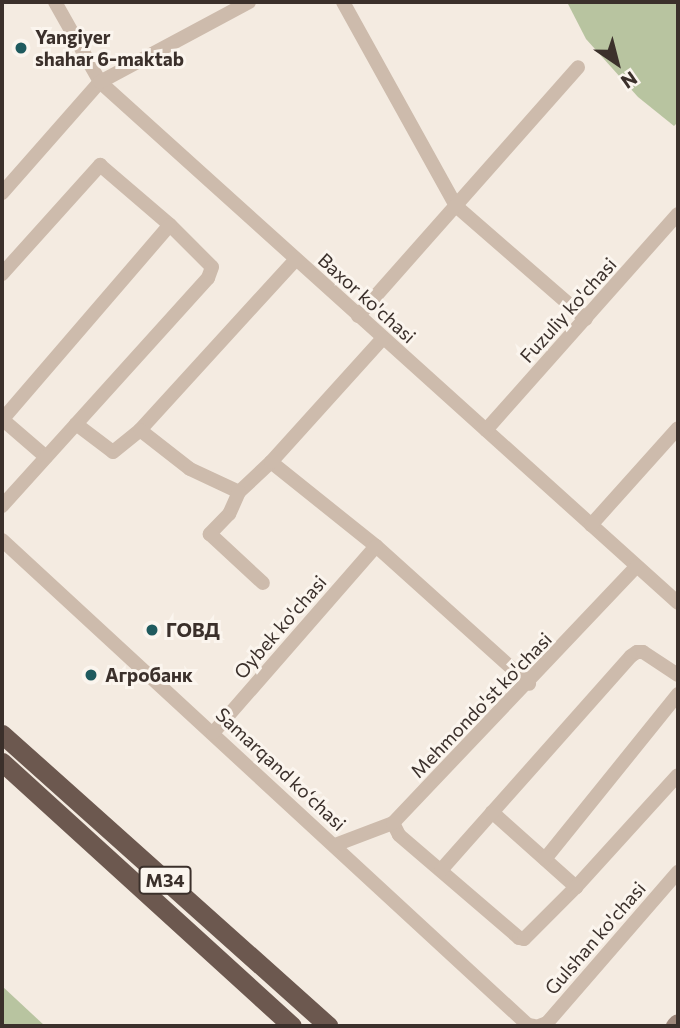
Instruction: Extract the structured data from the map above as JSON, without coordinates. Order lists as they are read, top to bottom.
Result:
{
  "streets": {
    "highway": ["M34"],
    "street": [
      "Baxor ko'chasi",
      "Fuzuliy ko'chasi",
      "Oybek ko'chasi",
      "Mehmondo'st ko'chasi",
      "Samarqand ko‘chasi",
      "Gulshan ko'chasi"
    ]
  },
  "crossings": [
    ["Baxor ko'chasi", "Fuzuliy ko'chasi"],
    ["Baxor ko'chasi", "Mehmondo'st ko'chasi"],
    ["Oybek ko'chasi", "Samarqand ko‘chasi"],
    ["Mehmondo'st ko'chasi", "Samarqand ko‘chasi"],
    ["Samarqand ko‘chasi", "Gulshan ko'chasi"]
  ],
  "places": ["Yangiyer shahar 6-maktab", "ГОВД", "Агробанк"],
  "north": "bottom right"
}
